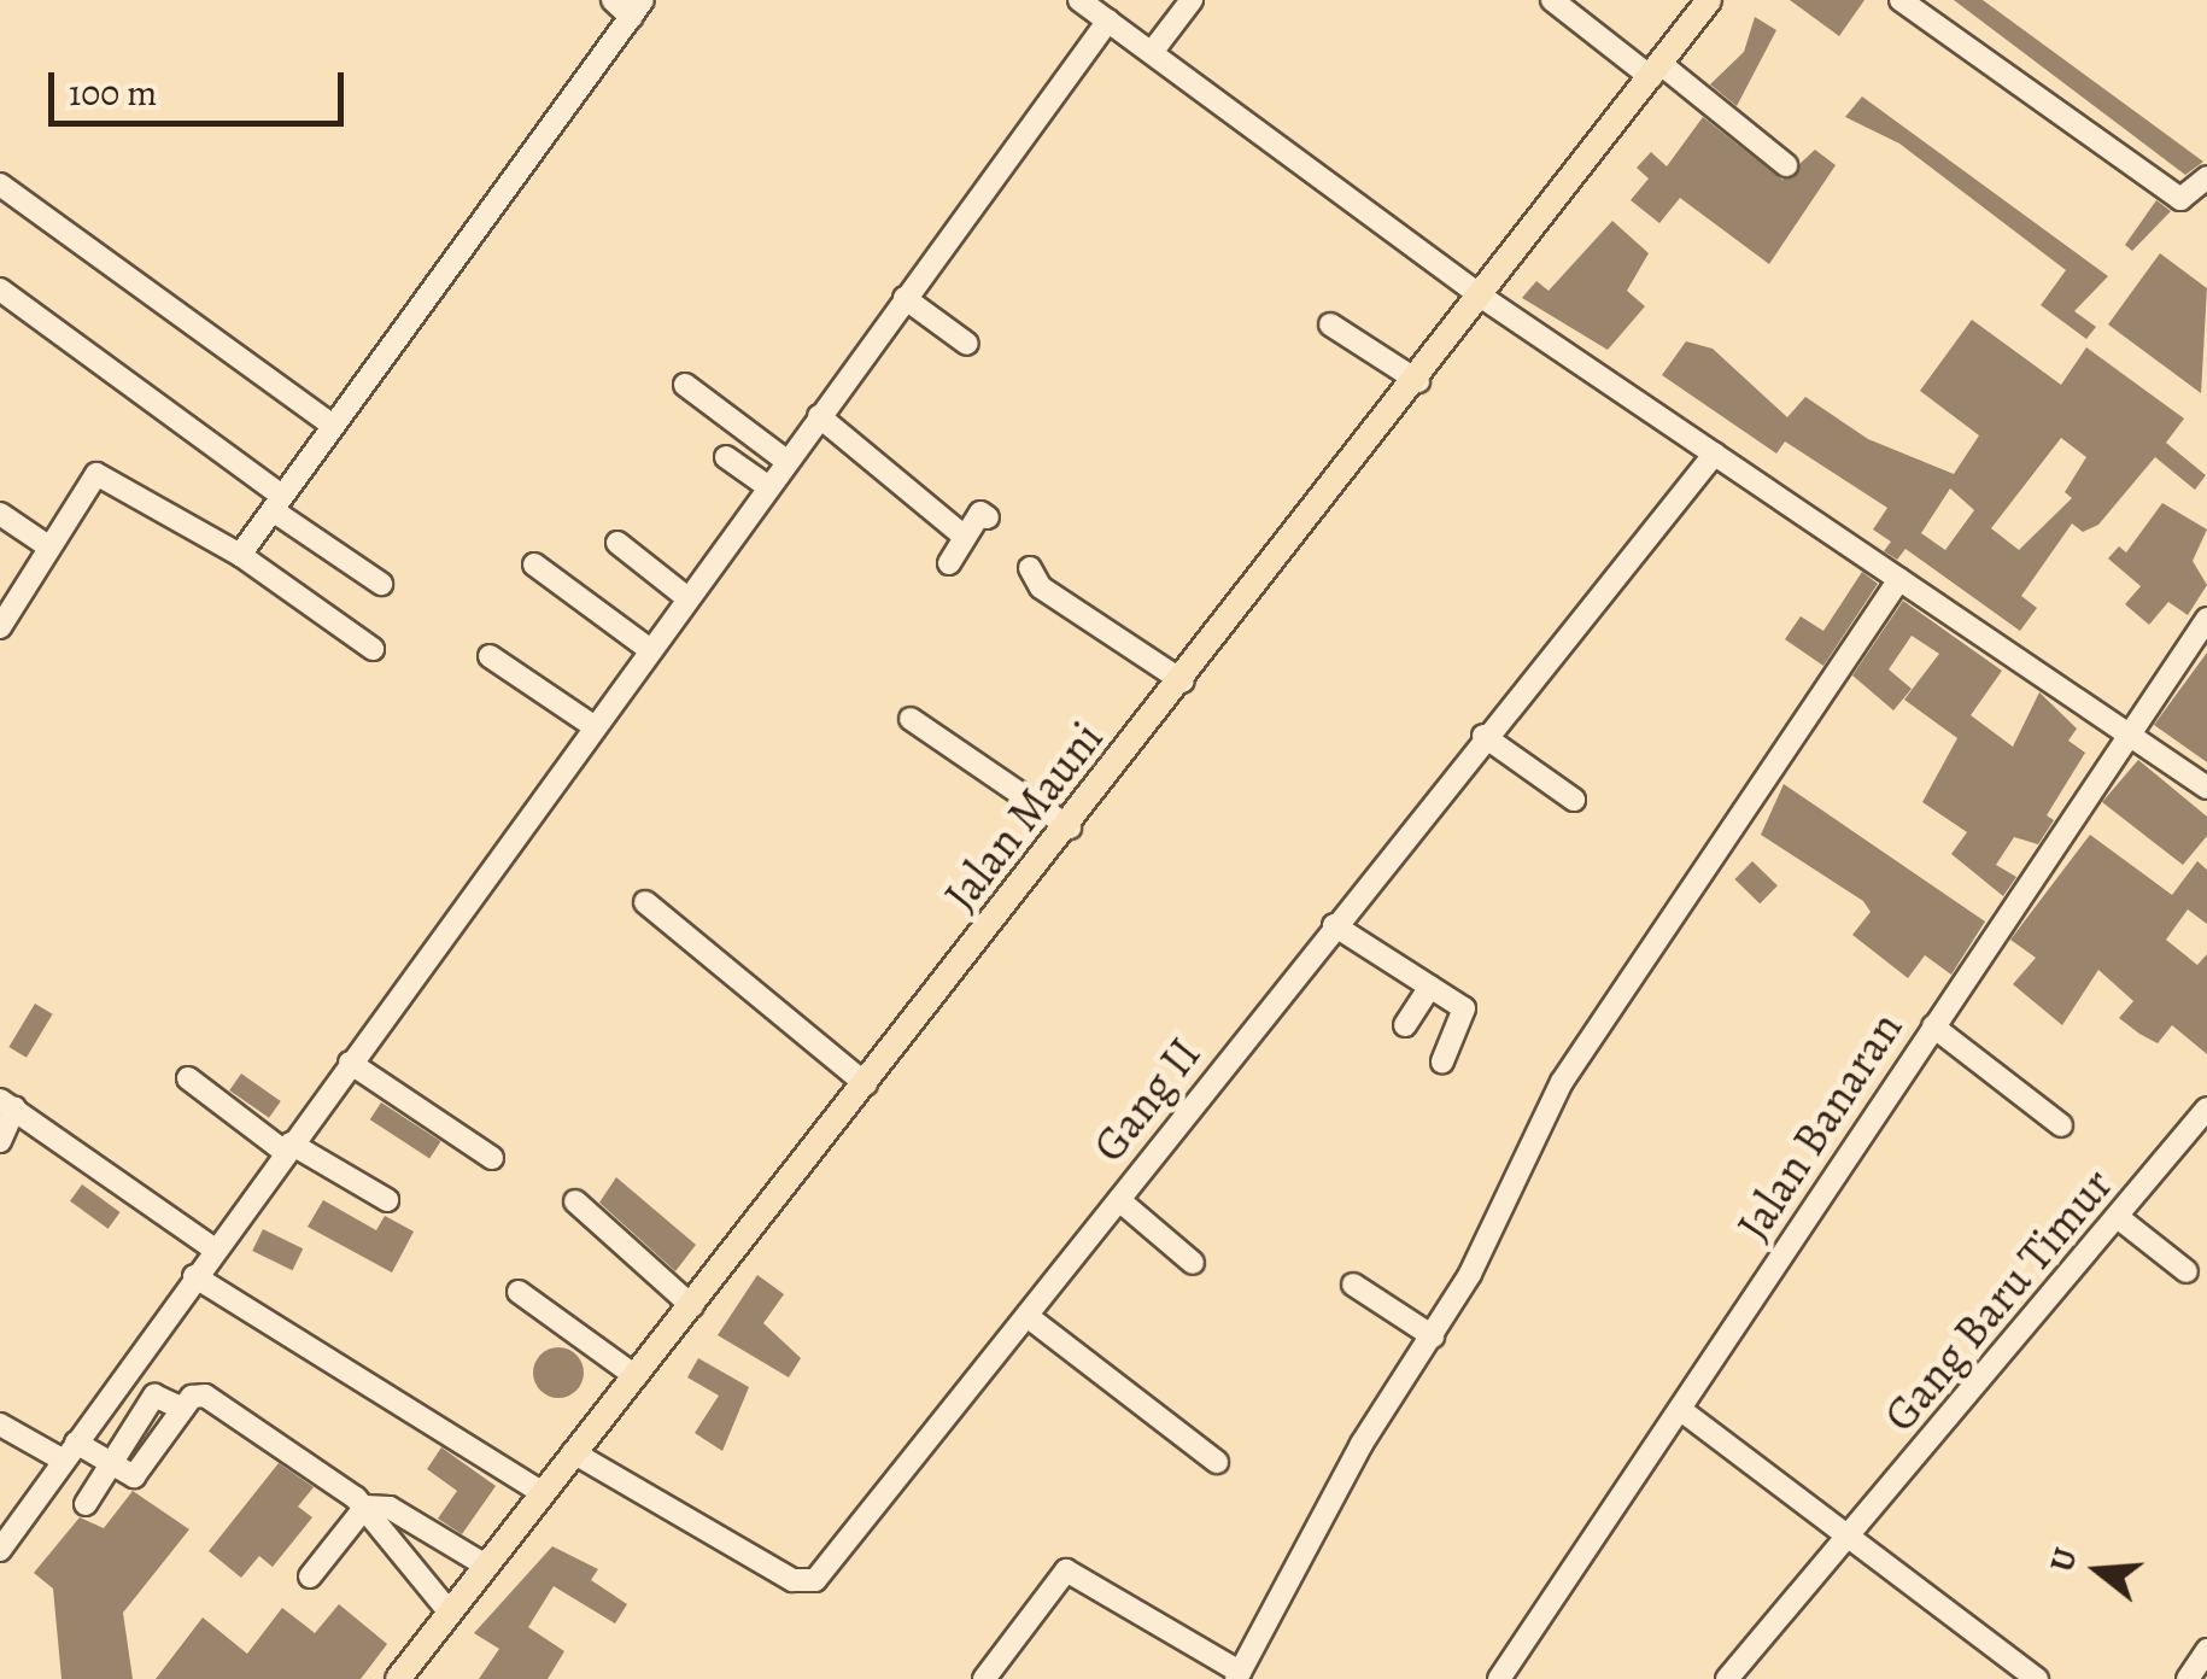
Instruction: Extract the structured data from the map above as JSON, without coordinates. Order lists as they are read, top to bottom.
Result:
{
  "streets": {
    "main road": ["Jalan Mauni"],
    "street": ["Gang II", "Jalan Banaran", "Gang Baru Timur"]
  },
  "crossings": [
    ["Jalan Mauni", "Gang II"]
  ],
  "scale_bar": "100 m",
  "north": "left"
}
